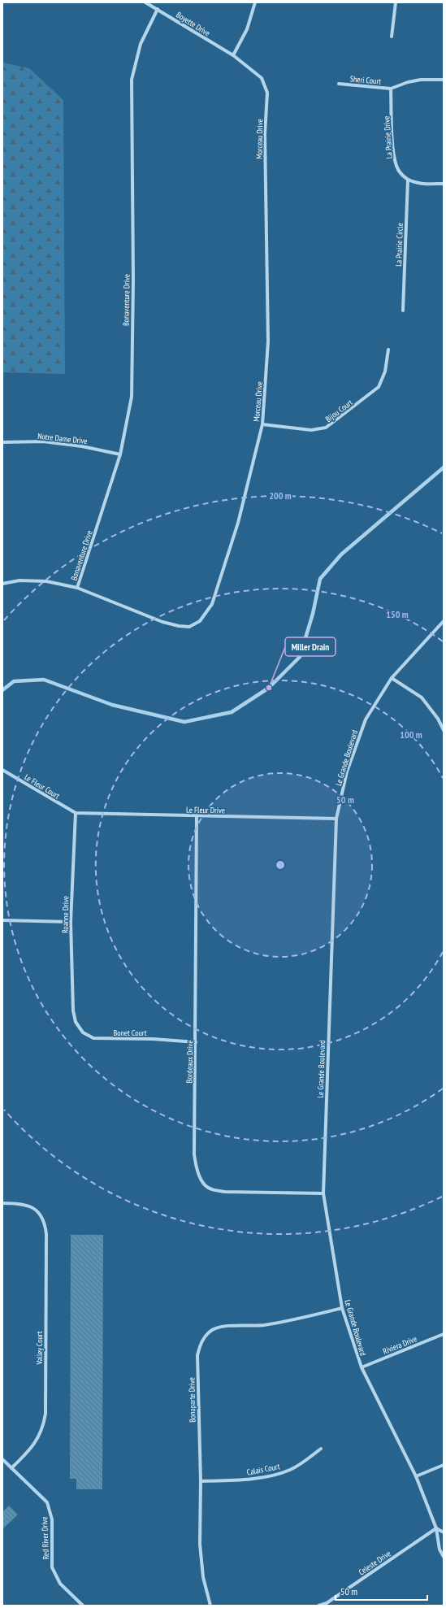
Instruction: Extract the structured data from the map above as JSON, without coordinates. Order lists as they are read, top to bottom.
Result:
{
  "streets": {
    "street": [
      "Boyette Drive",
      "Sheri Court",
      "La Prairie Drive",
      "Morceau Drive",
      "La Prairie Circle",
      "Bonaventure Drive",
      "Bijou Court",
      "Notre Dame Drive",
      "Le Grande Boulevard",
      "Le Fleur Court",
      "Le Fleur Drive",
      "Roanne Drive",
      "Bonet Court",
      "Bordeaux Drive",
      "Riviera Drive",
      "Valley Court",
      "Bonaparte Drive",
      "Calais Court",
      "Red River Drive",
      "Celeste Drive"
    ]
  },
  "crossings": [
    ["Boyette Drive", "Morceau Drive"],
    ["Boyette Drive", "Bonaventure Drive"],
    ["Sheri Court", "La Prairie Drive"],
    ["La Prairie Drive", "La Prairie Circle"],
    ["Morceau Drive", "Bonaventure Drive"],
    ["Morceau Drive", "Bijou Court"],
    ["Bonaventure Drive", "Notre Dame Drive"],
    ["Le Grande Boulevard", "Le Fleur Drive"],
    ["Le Grande Boulevard", "Bordeaux Drive"],
    ["Le Grande Boulevard", "Riviera Drive"],
    ["Le Grande Boulevard", "Bonaparte Drive"],
    ["Le Grande Boulevard", "Celeste Drive"],
    ["Le Fleur Court", "Le Fleur Drive"],
    ["Le Fleur Court", "Roanne Drive"],
    ["Le Fleur Drive", "Roanne Drive"],
    ["Le Fleur Drive", "Bordeaux Drive"],
    ["Roanne Drive", "Bonet Court"],
    ["Bonet Court", "Bordeaux Drive"],
    ["Valley Court", "Red River Drive"],
    ["Bonaparte Drive", "Calais Court"]
  ],
  "places": ["Miller Drain"],
  "scale_bar": "50 m",
  "rings": [
    "200 m",
    "150 m",
    "100 m",
    "50 m"
  ]
}
